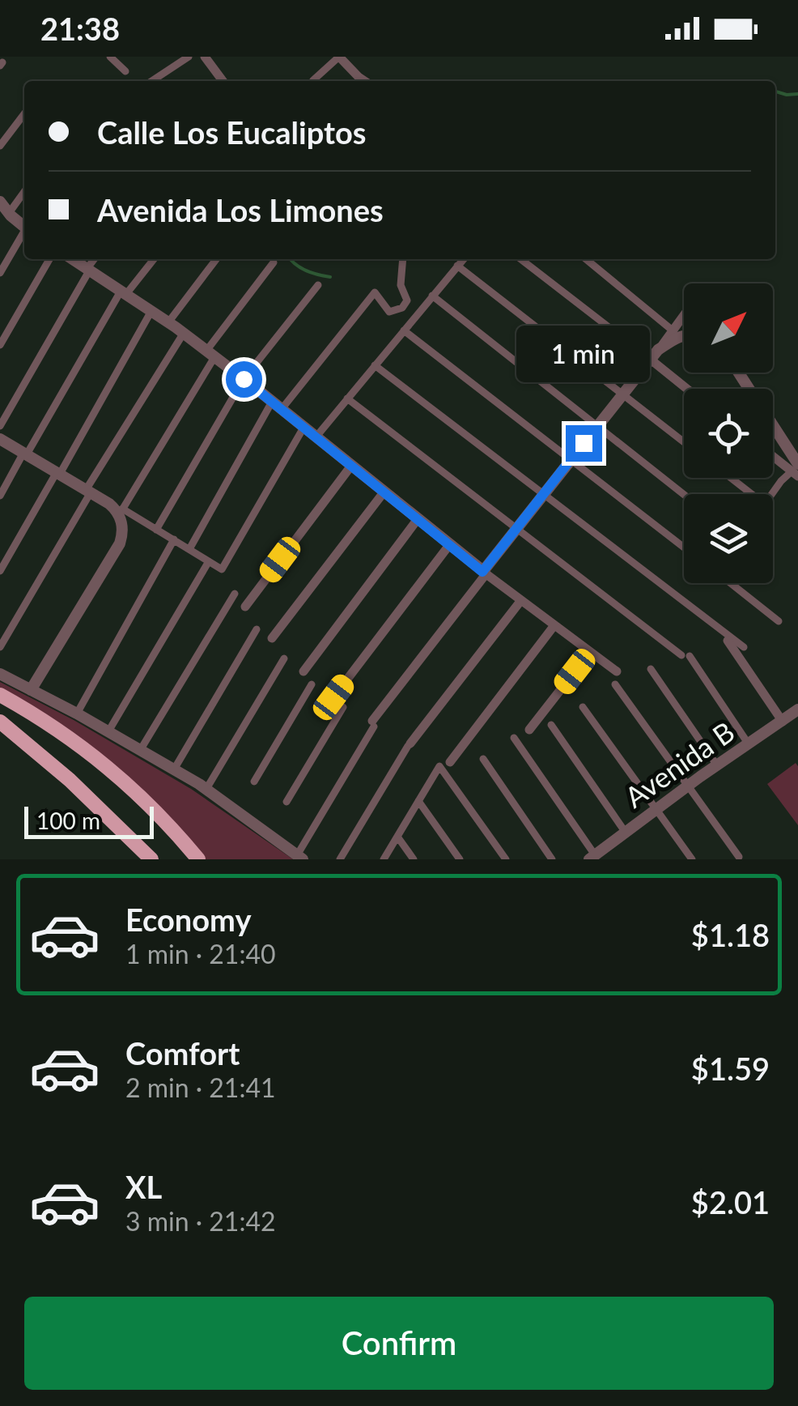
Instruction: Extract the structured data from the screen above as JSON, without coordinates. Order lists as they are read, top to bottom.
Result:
{
  "streets": {
    "street": ["Avenida B"]
  },
  "scale_bar": "100 m",
  "north": "top right",
  "page": {
    "status": "21:38",
    "banner": ["Calle Los Eucaliptos", "Avenida Los Limones"],
    "bubble": "1 min",
    "scale": "100 m",
    "list": [
      {
        "name": "Economy",
        "note": "1 min · 21:40",
        "value": "$1.18"
      },
      {
        "name": "Comfort",
        "note": "2 min · 21:41",
        "value": "$1.59"
      },
      {
        "name": "XL",
        "note": "3 min · 21:42",
        "value": "$2.01"
      }
    ],
    "buttons": "Confirm"
  }
}
